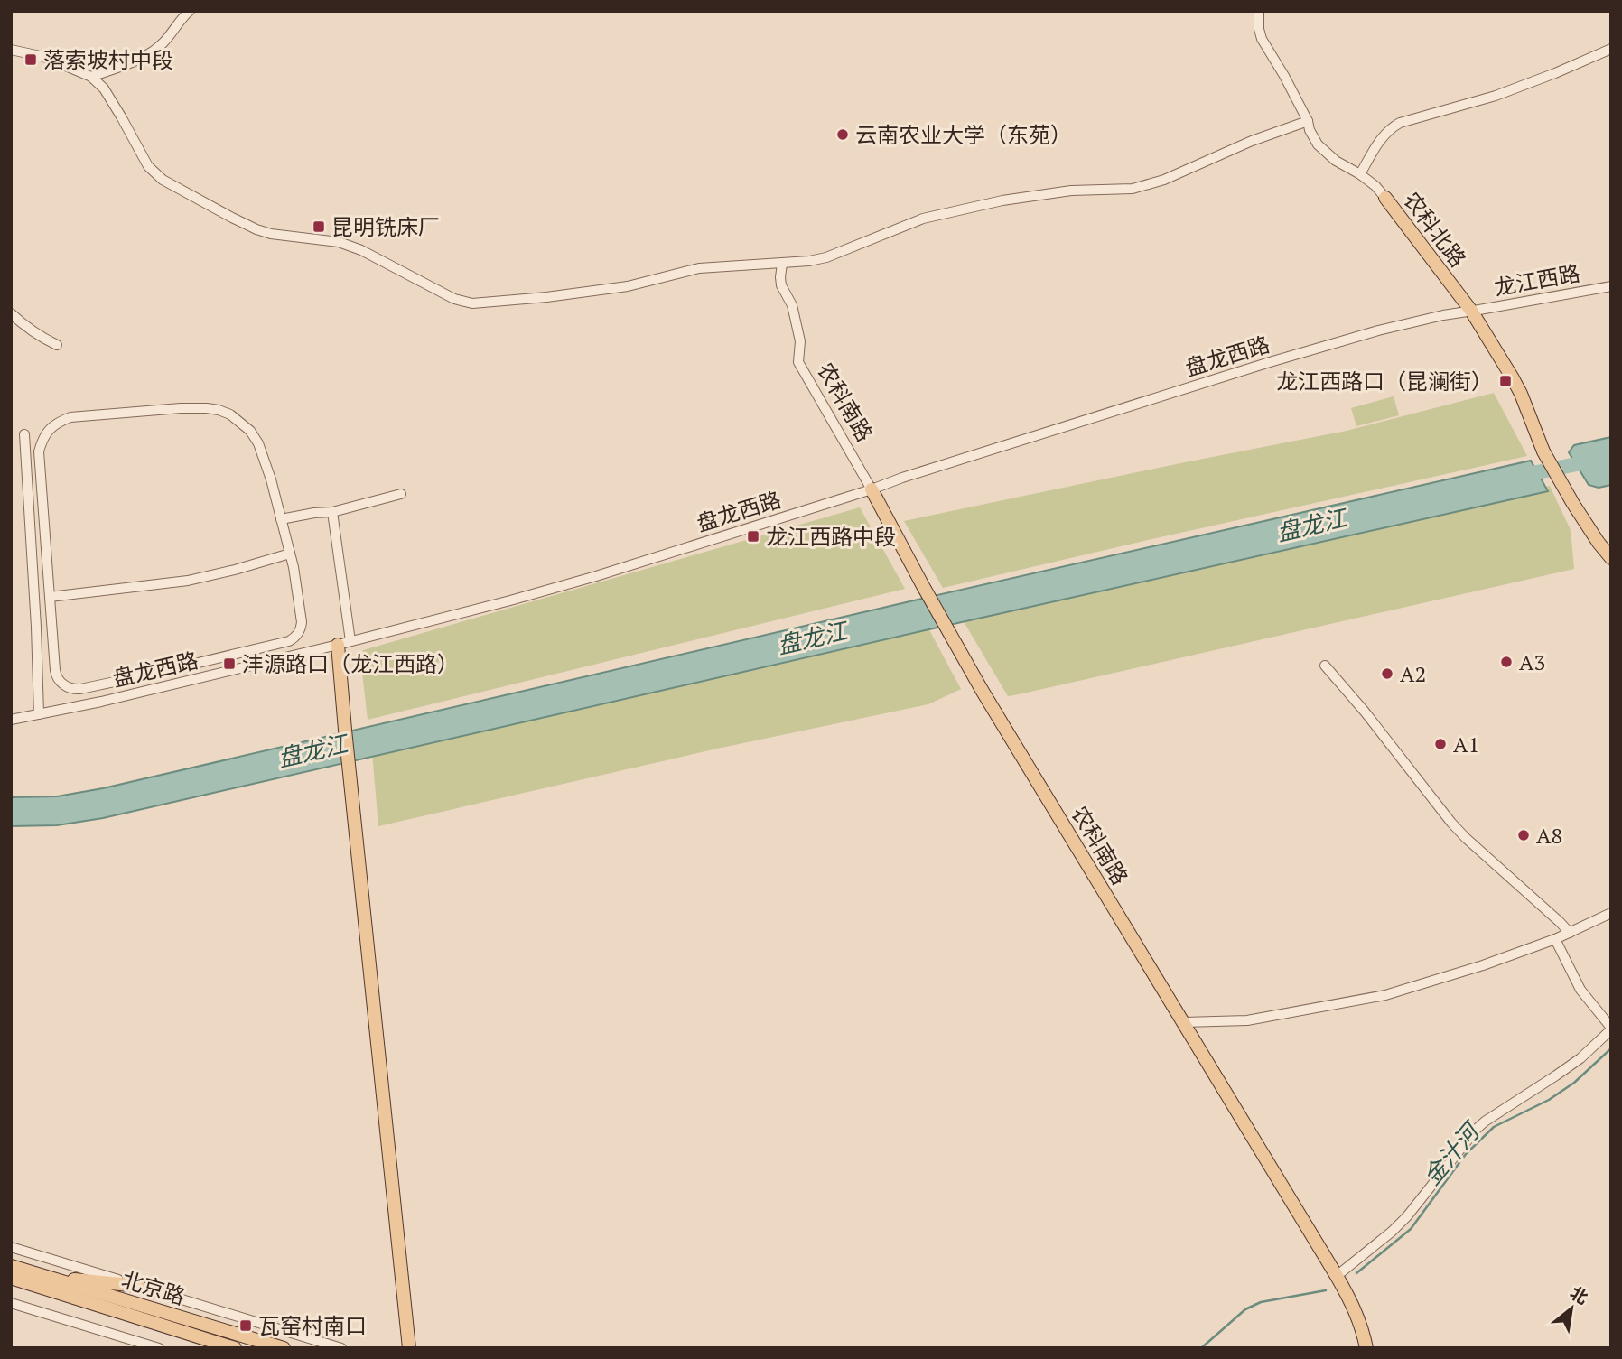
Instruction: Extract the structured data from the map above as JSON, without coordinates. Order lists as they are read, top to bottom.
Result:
{
  "streets": {
    "main road": ["农科北路", "农科南路", "北京路"],
    "street": ["龙江西路", "盘龙西路"]
  },
  "crossings": [
    ["农科北路", "龙江西路"],
    ["农科北路", "盘龙西路"],
    ["龙江西路", "盘龙西路"],
    ["盘龙西路", "农科南路"]
  ],
  "water": ["盘龙江", "金汁河"],
  "places": {
    "transit": [
      "落索坡村中段",
      "昆明铣床厂",
      "龙江西路口（昆澜街）",
      "龙江西路中段",
      "沣源路口（龙江西路）",
      "瓦窑村南口"
    ],
    "other": [
      "云南农业大学（东苑）",
      "A3",
      "A2",
      "A1",
      "A8"
    ]
  },
  "north": "top right"
}
